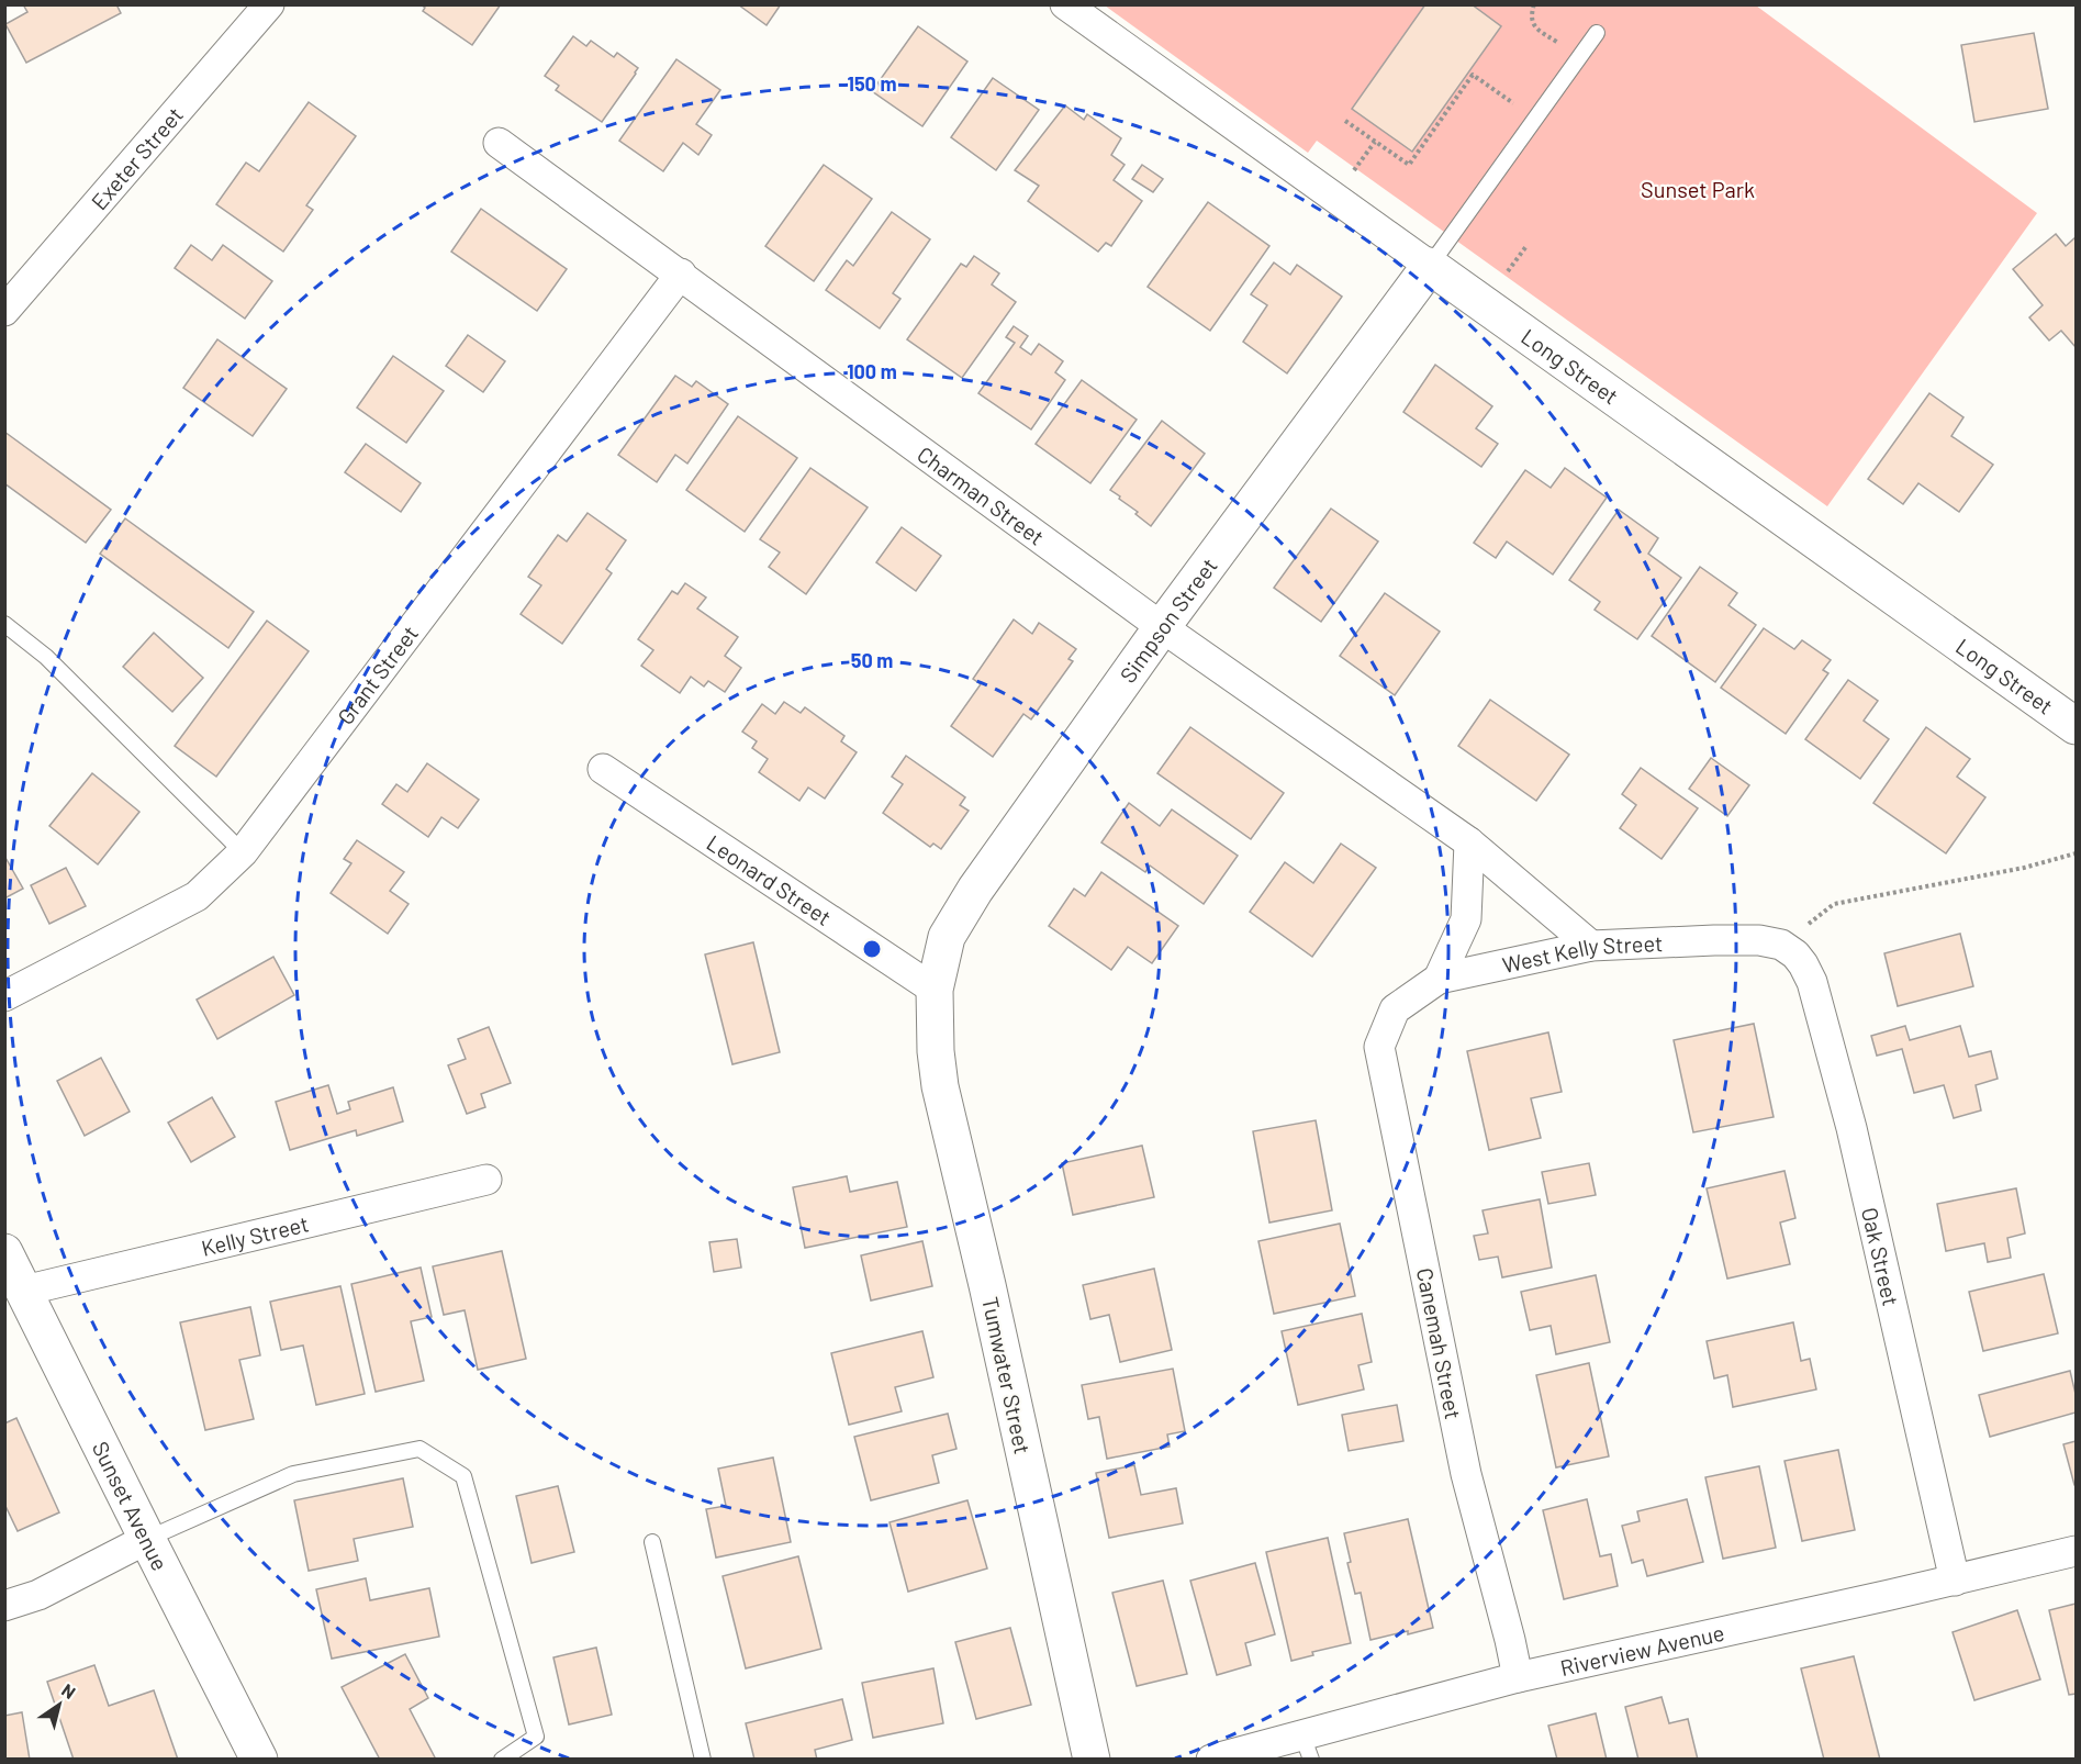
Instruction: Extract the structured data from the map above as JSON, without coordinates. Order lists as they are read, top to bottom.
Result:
{
  "streets": {
    "street": [
      "Exeter Street",
      "Long Street",
      "Charman Street",
      "Simpson Street",
      "Grant Street",
      "Leonard Street",
      "West Kelly Street",
      "Kelly Street",
      "Oak Street",
      "Canemah Street",
      "Tumwater Street",
      "Sunset Avenue",
      "Riverview Avenue"
    ]
  },
  "crossings": [
    ["Long Street", "Simpson Street"],
    ["Charman Street", "Simpson Street"],
    ["Charman Street", "Grant Street"],
    ["Charman Street", "West Kelly Street"],
    ["Simpson Street", "Leonard Street"],
    ["Simpson Street", "Tumwater Street"],
    ["Leonard Street", "Tumwater Street"],
    ["West Kelly Street", "Oak Street"],
    ["West Kelly Street", "Canemah Street"],
    ["Kelly Street", "Sunset Avenue"],
    ["Oak Street", "Riverview Avenue"],
    ["Canemah Street", "Riverview Avenue"]
  ],
  "parks": ["Sunset Park"],
  "north": "top right",
  "rings": ["150 m", "100 m", "50 m"]
}
